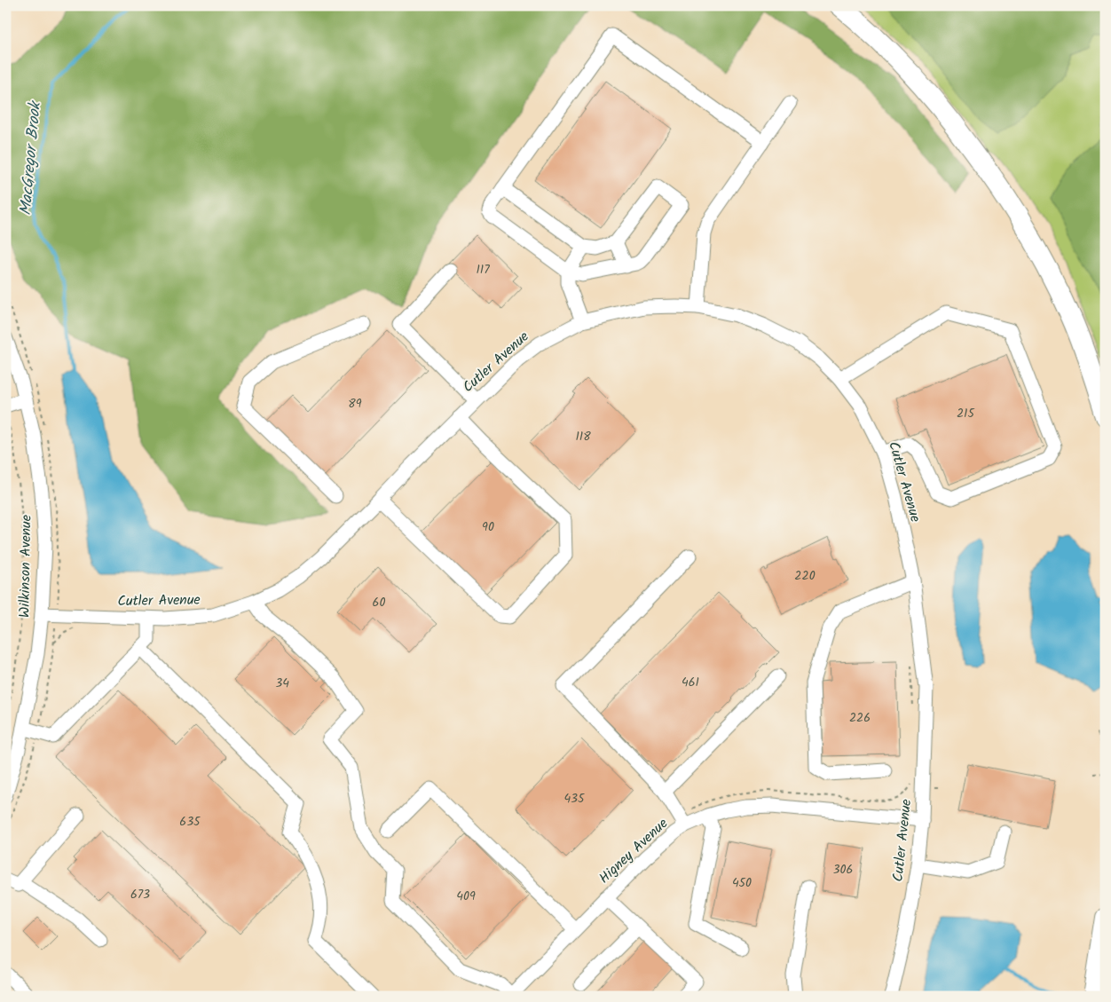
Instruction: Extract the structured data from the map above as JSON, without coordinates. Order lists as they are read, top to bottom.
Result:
{
  "streets": {
    "street": ["Cutler Avenue", "Wilkinson Avenue", "Higney Avenue"]
  },
  "crossings": [
    ["Cutler Avenue", "Wilkinson Avenue"],
    ["Cutler Avenue", "Higney Avenue"]
  ],
  "water": ["MacGregor Brook"],
  "house_numbers": [
    "117",
    "89",
    "215",
    "118",
    "90",
    "220",
    "60",
    "461",
    "34",
    "226",
    "435",
    "635",
    "306",
    "450",
    "673",
    "409"
  ]
}
